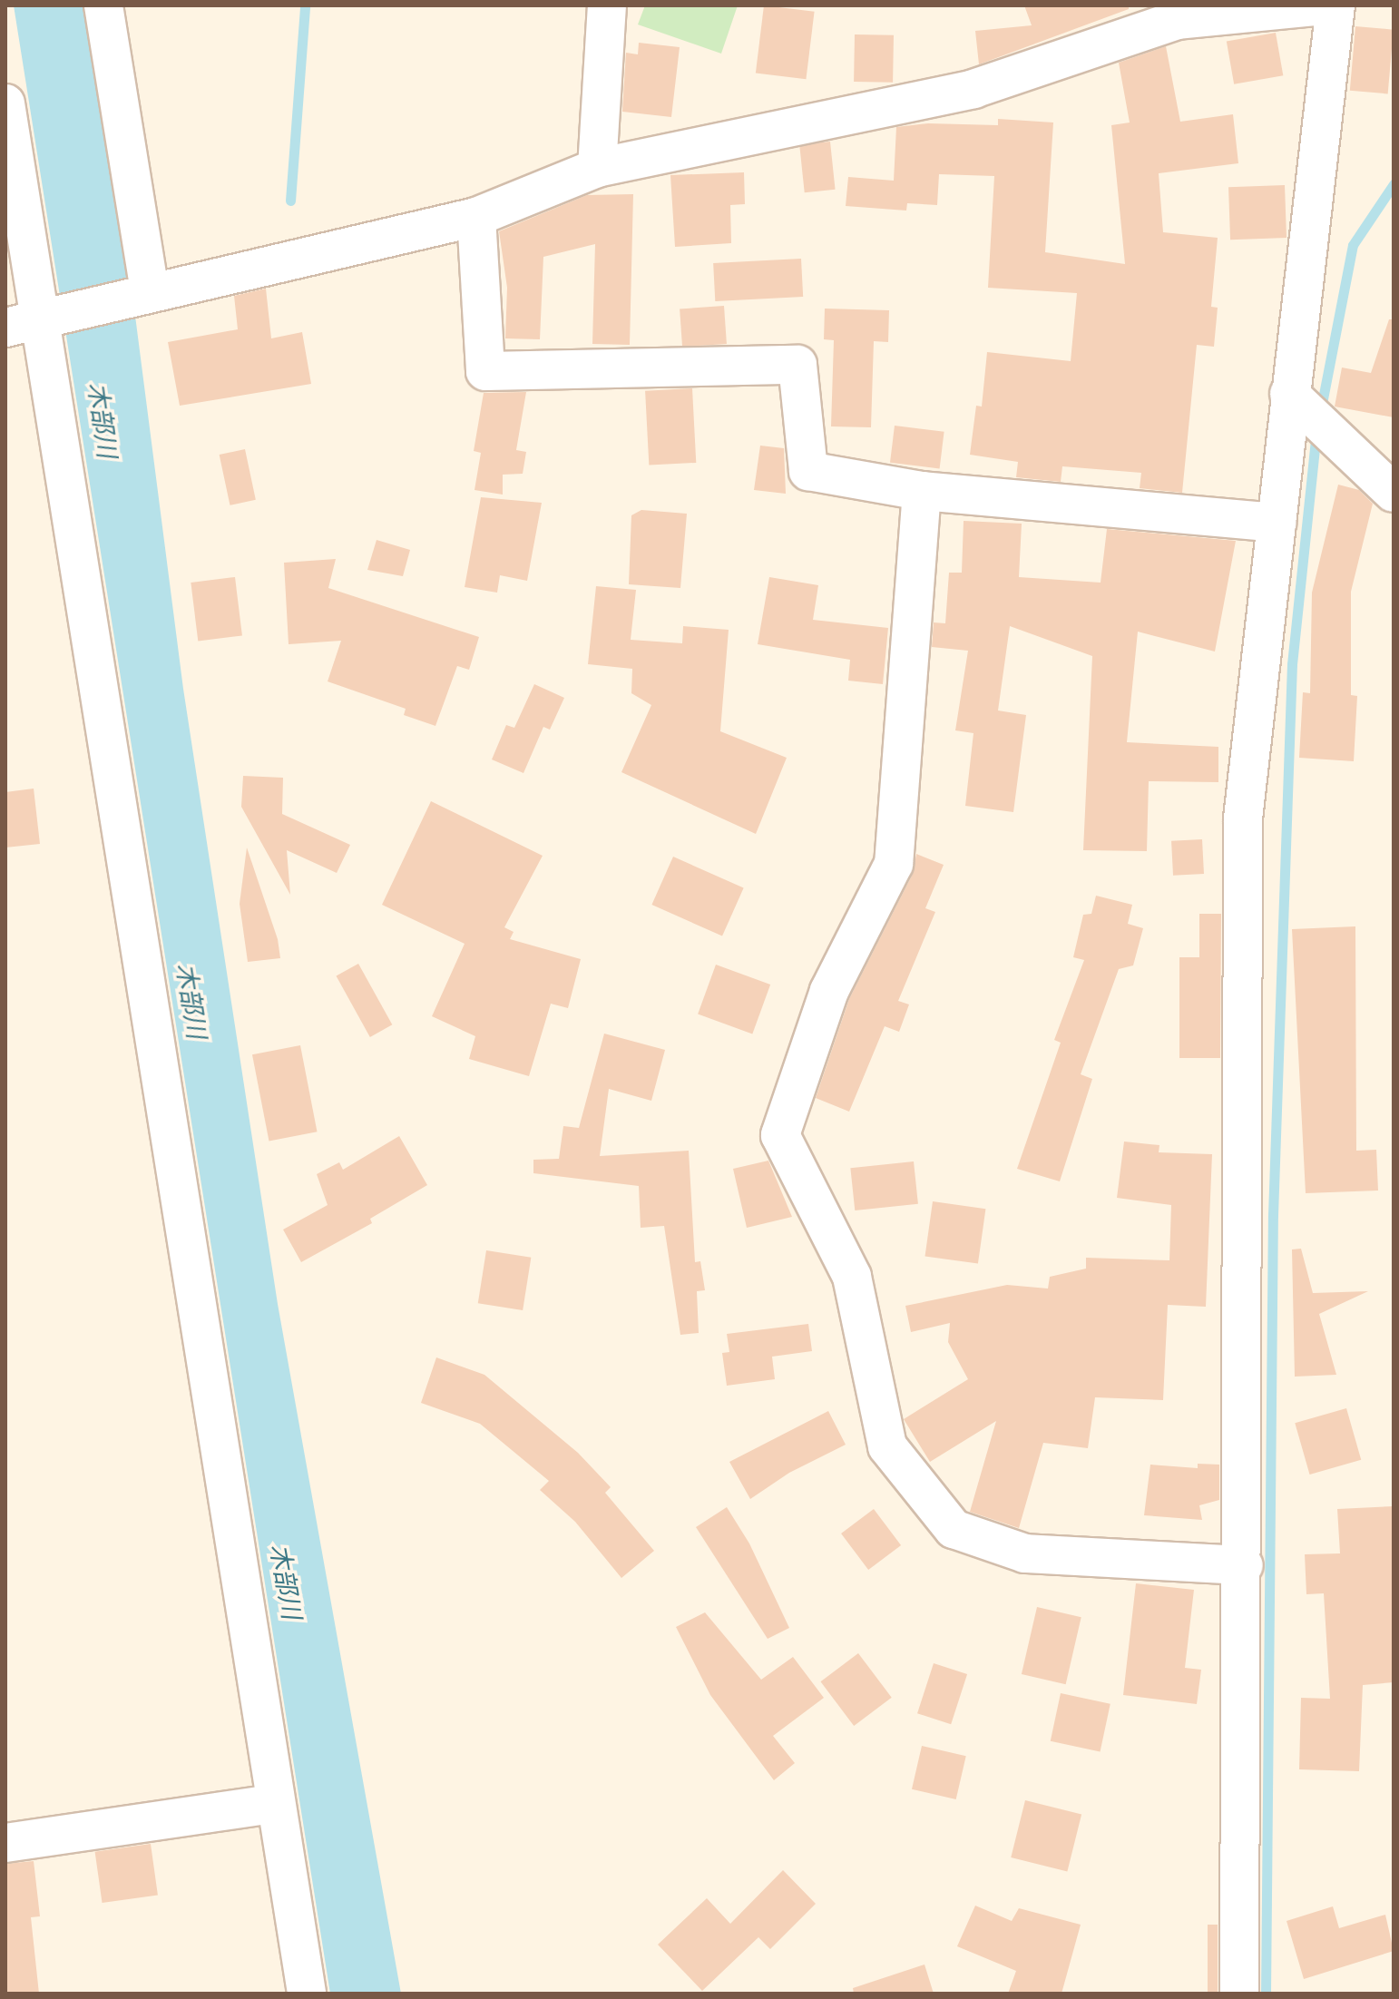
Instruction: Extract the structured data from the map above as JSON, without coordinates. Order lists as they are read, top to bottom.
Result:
{
  "water": ["木部川"]
}
